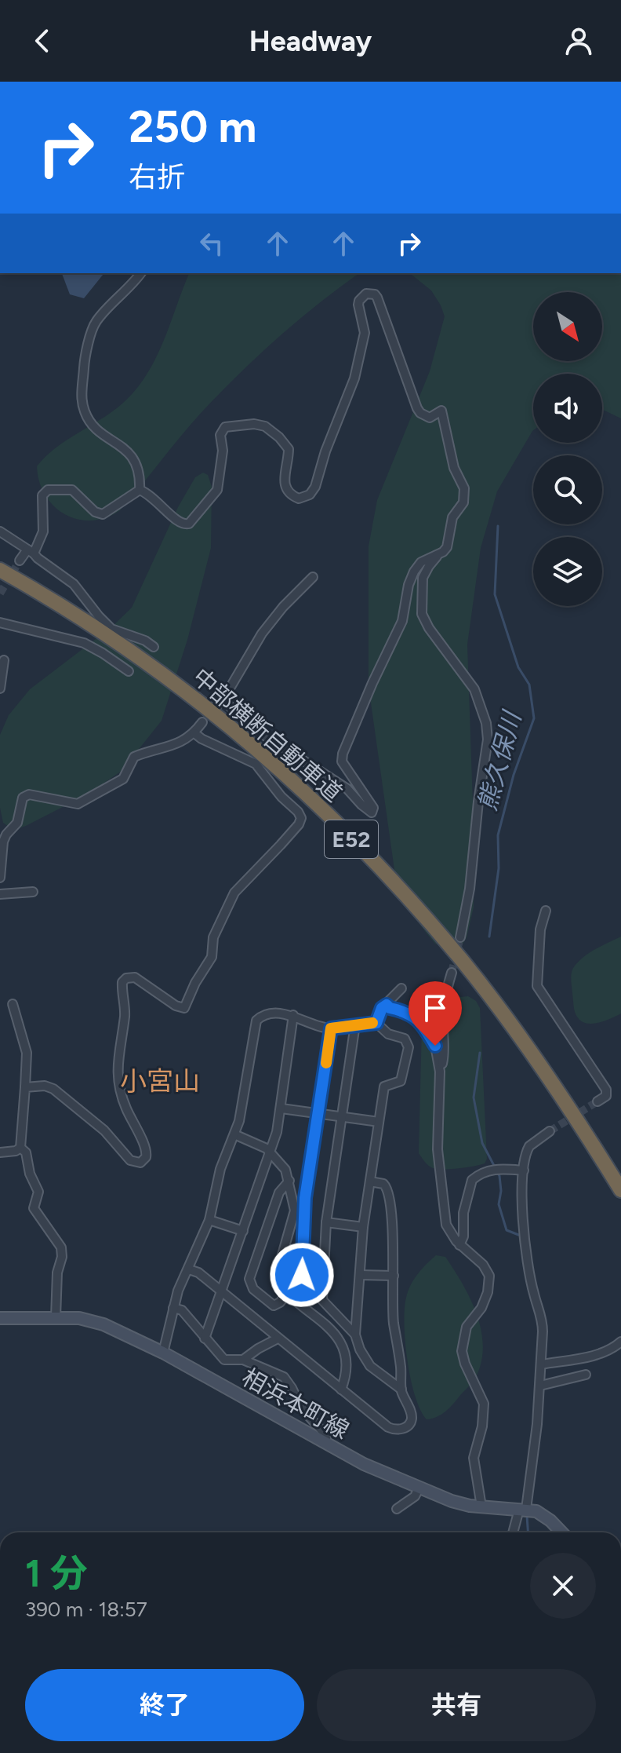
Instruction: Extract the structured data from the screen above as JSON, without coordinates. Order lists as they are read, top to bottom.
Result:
{
  "streets": {
    "highway": ["中部横断自動車道", "E52"],
    "main road": ["相浜本町線"]
  },
  "districts": ["小宮山"],
  "water": ["熊久保川"],
  "north": "bottom right",
  "page": {
    "header": "Headway",
    "turn": ["250 m", "右折"],
    "heading": ["1 分", "390 m · 18:57"],
    "buttons": ["終了", "共有"]
  }
}
